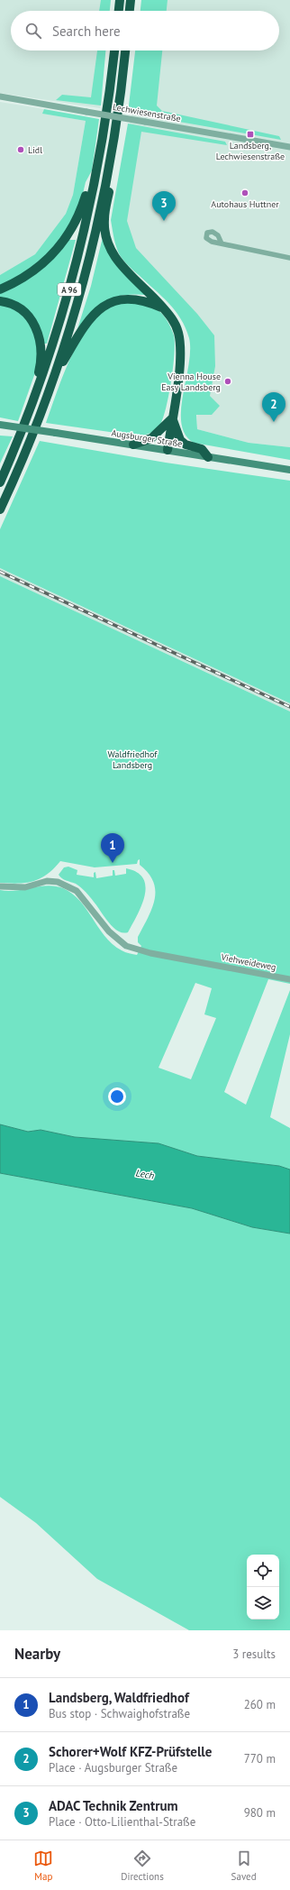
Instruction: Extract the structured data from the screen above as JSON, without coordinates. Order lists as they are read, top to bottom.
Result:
{
  "streets": {
    "highway": ["A 96"],
    "main road": ["Augsburger Straße"],
    "street": ["Lechwiesenstraße", "Viehweideweg"]
  },
  "water": ["Lech"],
  "parks": ["Waldfriedhof Landsberg"],
  "places": {
    "transit": ["Landsberg, Lechwiesenstraße"],
    "other": ["Lidl", "Autohaus Huttner", "Vienna House Easy Landsberg"]
  },
  "page": {
    "search": "Search here",
    "pins": ["3", "2", "1"],
    "heading": ["Nearby", "3 results"],
    "list": [
      {
        "mark": "1",
        "name": "Landsberg, Waldfriedhof",
        "note": "Bus stop · Schwaighofstraße",
        "value": "260 m"
      },
      {
        "mark": "2",
        "name": "Schorer+Wolf KFZ-Prüfstelle",
        "note": "Place · Augsburger Straße",
        "value": "770 m"
      },
      {
        "mark": "3",
        "name": "ADAC Technik Zentrum",
        "note": "Place · Otto-Lilienthal-Straße",
        "value": "980 m"
      }
    ],
    "nav": ["Map", "Directions", "Saved"]
  }
}
